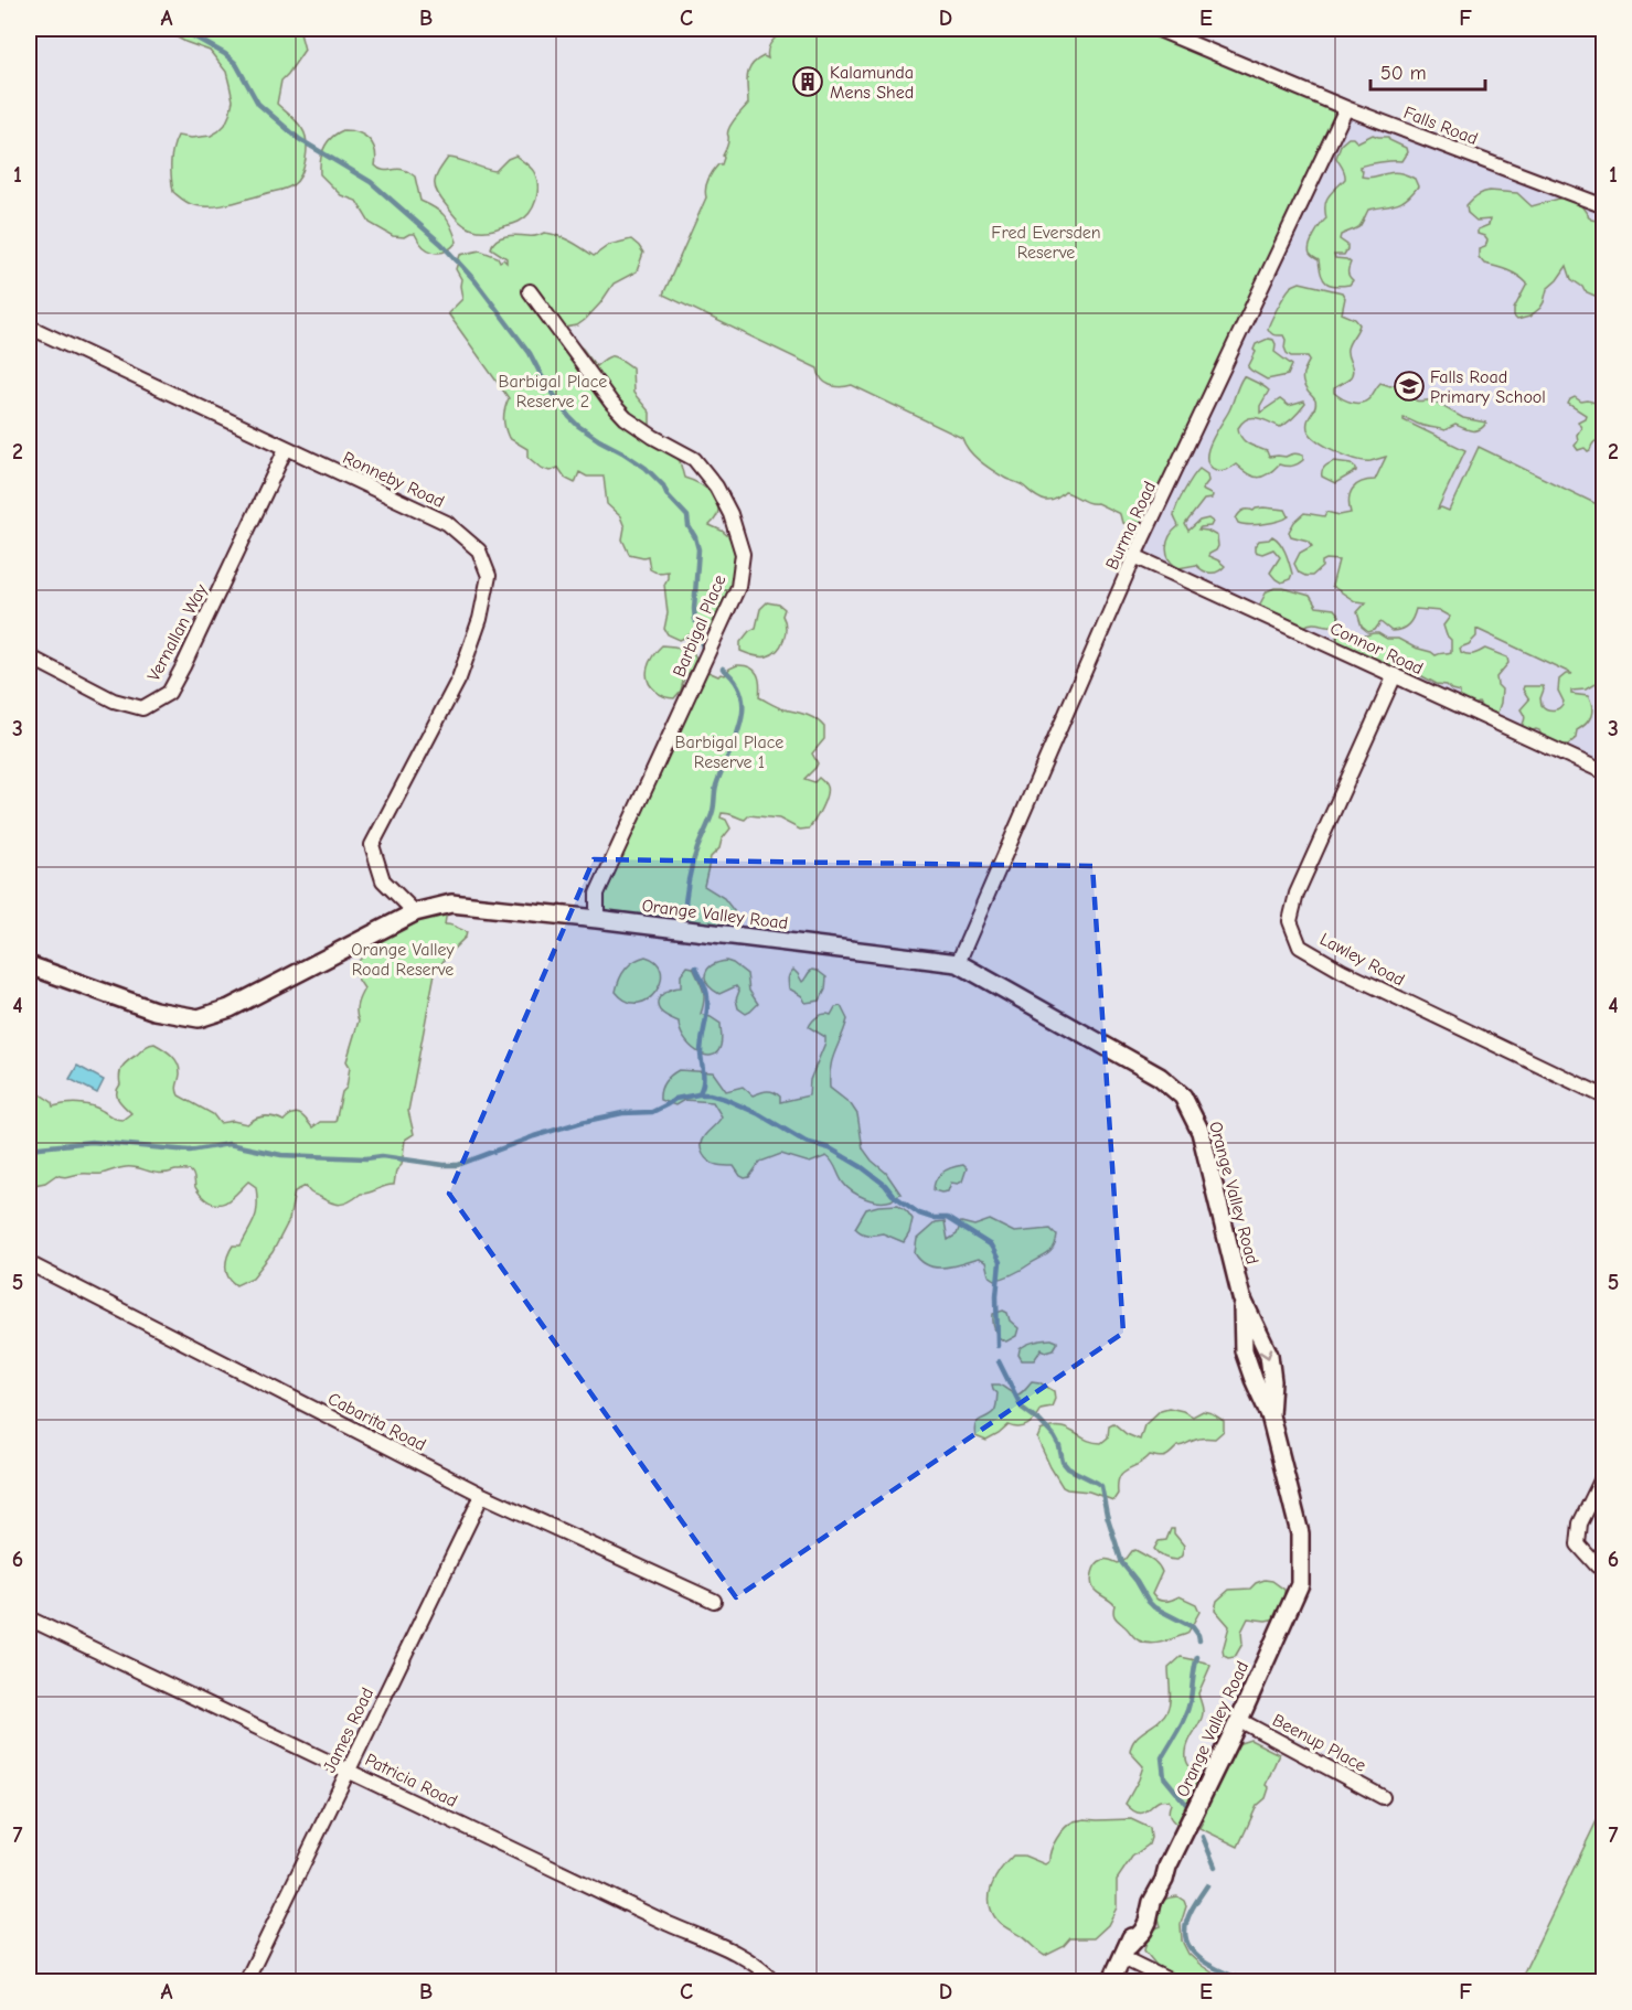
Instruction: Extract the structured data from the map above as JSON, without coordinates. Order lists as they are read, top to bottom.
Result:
{
  "streets": {
    "street": [
      "Falls Road",
      "Ronneby Road",
      "Burma Road",
      "Barbigal Place",
      "Vernallan Way",
      "Connor Road",
      "Orange Valley Road",
      "Lawley Road",
      "Cabarita Road",
      "James Road",
      "Beenup Place",
      "Patricia Road"
    ]
  },
  "crossings": [
    ["Falls Road", "Burma Road"],
    ["Ronneby Road", "Vernallan Way"],
    ["Ronneby Road", "Orange Valley Road"],
    ["Burma Road", "Connor Road"],
    ["Burma Road", "Orange Valley Road"],
    ["Barbigal Place", "Orange Valley Road"],
    ["Connor Road", "Lawley Road"],
    ["Orange Valley Road", "Beenup Place"],
    ["Cabarita Road", "James Road"],
    ["James Road", "Patricia Road"]
  ],
  "parks": [
    "Fred Eversden Reserve",
    "Barbigal Place Reserve 2",
    "Barbigal Place Reserve 1",
    "Orange Valley Road Reserve"
  ],
  "places": {
    "building": ["Kalamunda Mens Shed"],
    "school or university": ["Falls Road Primary School"]
  },
  "scale_bar": "50 m",
  "grid": {
    "columns": [
      "A",
      "B",
      "C",
      "D",
      "E",
      "F"
    ],
    "rows": [
      "1",
      "2",
      "3",
      "4",
      "5",
      "6",
      "7"
    ]
  }
}
